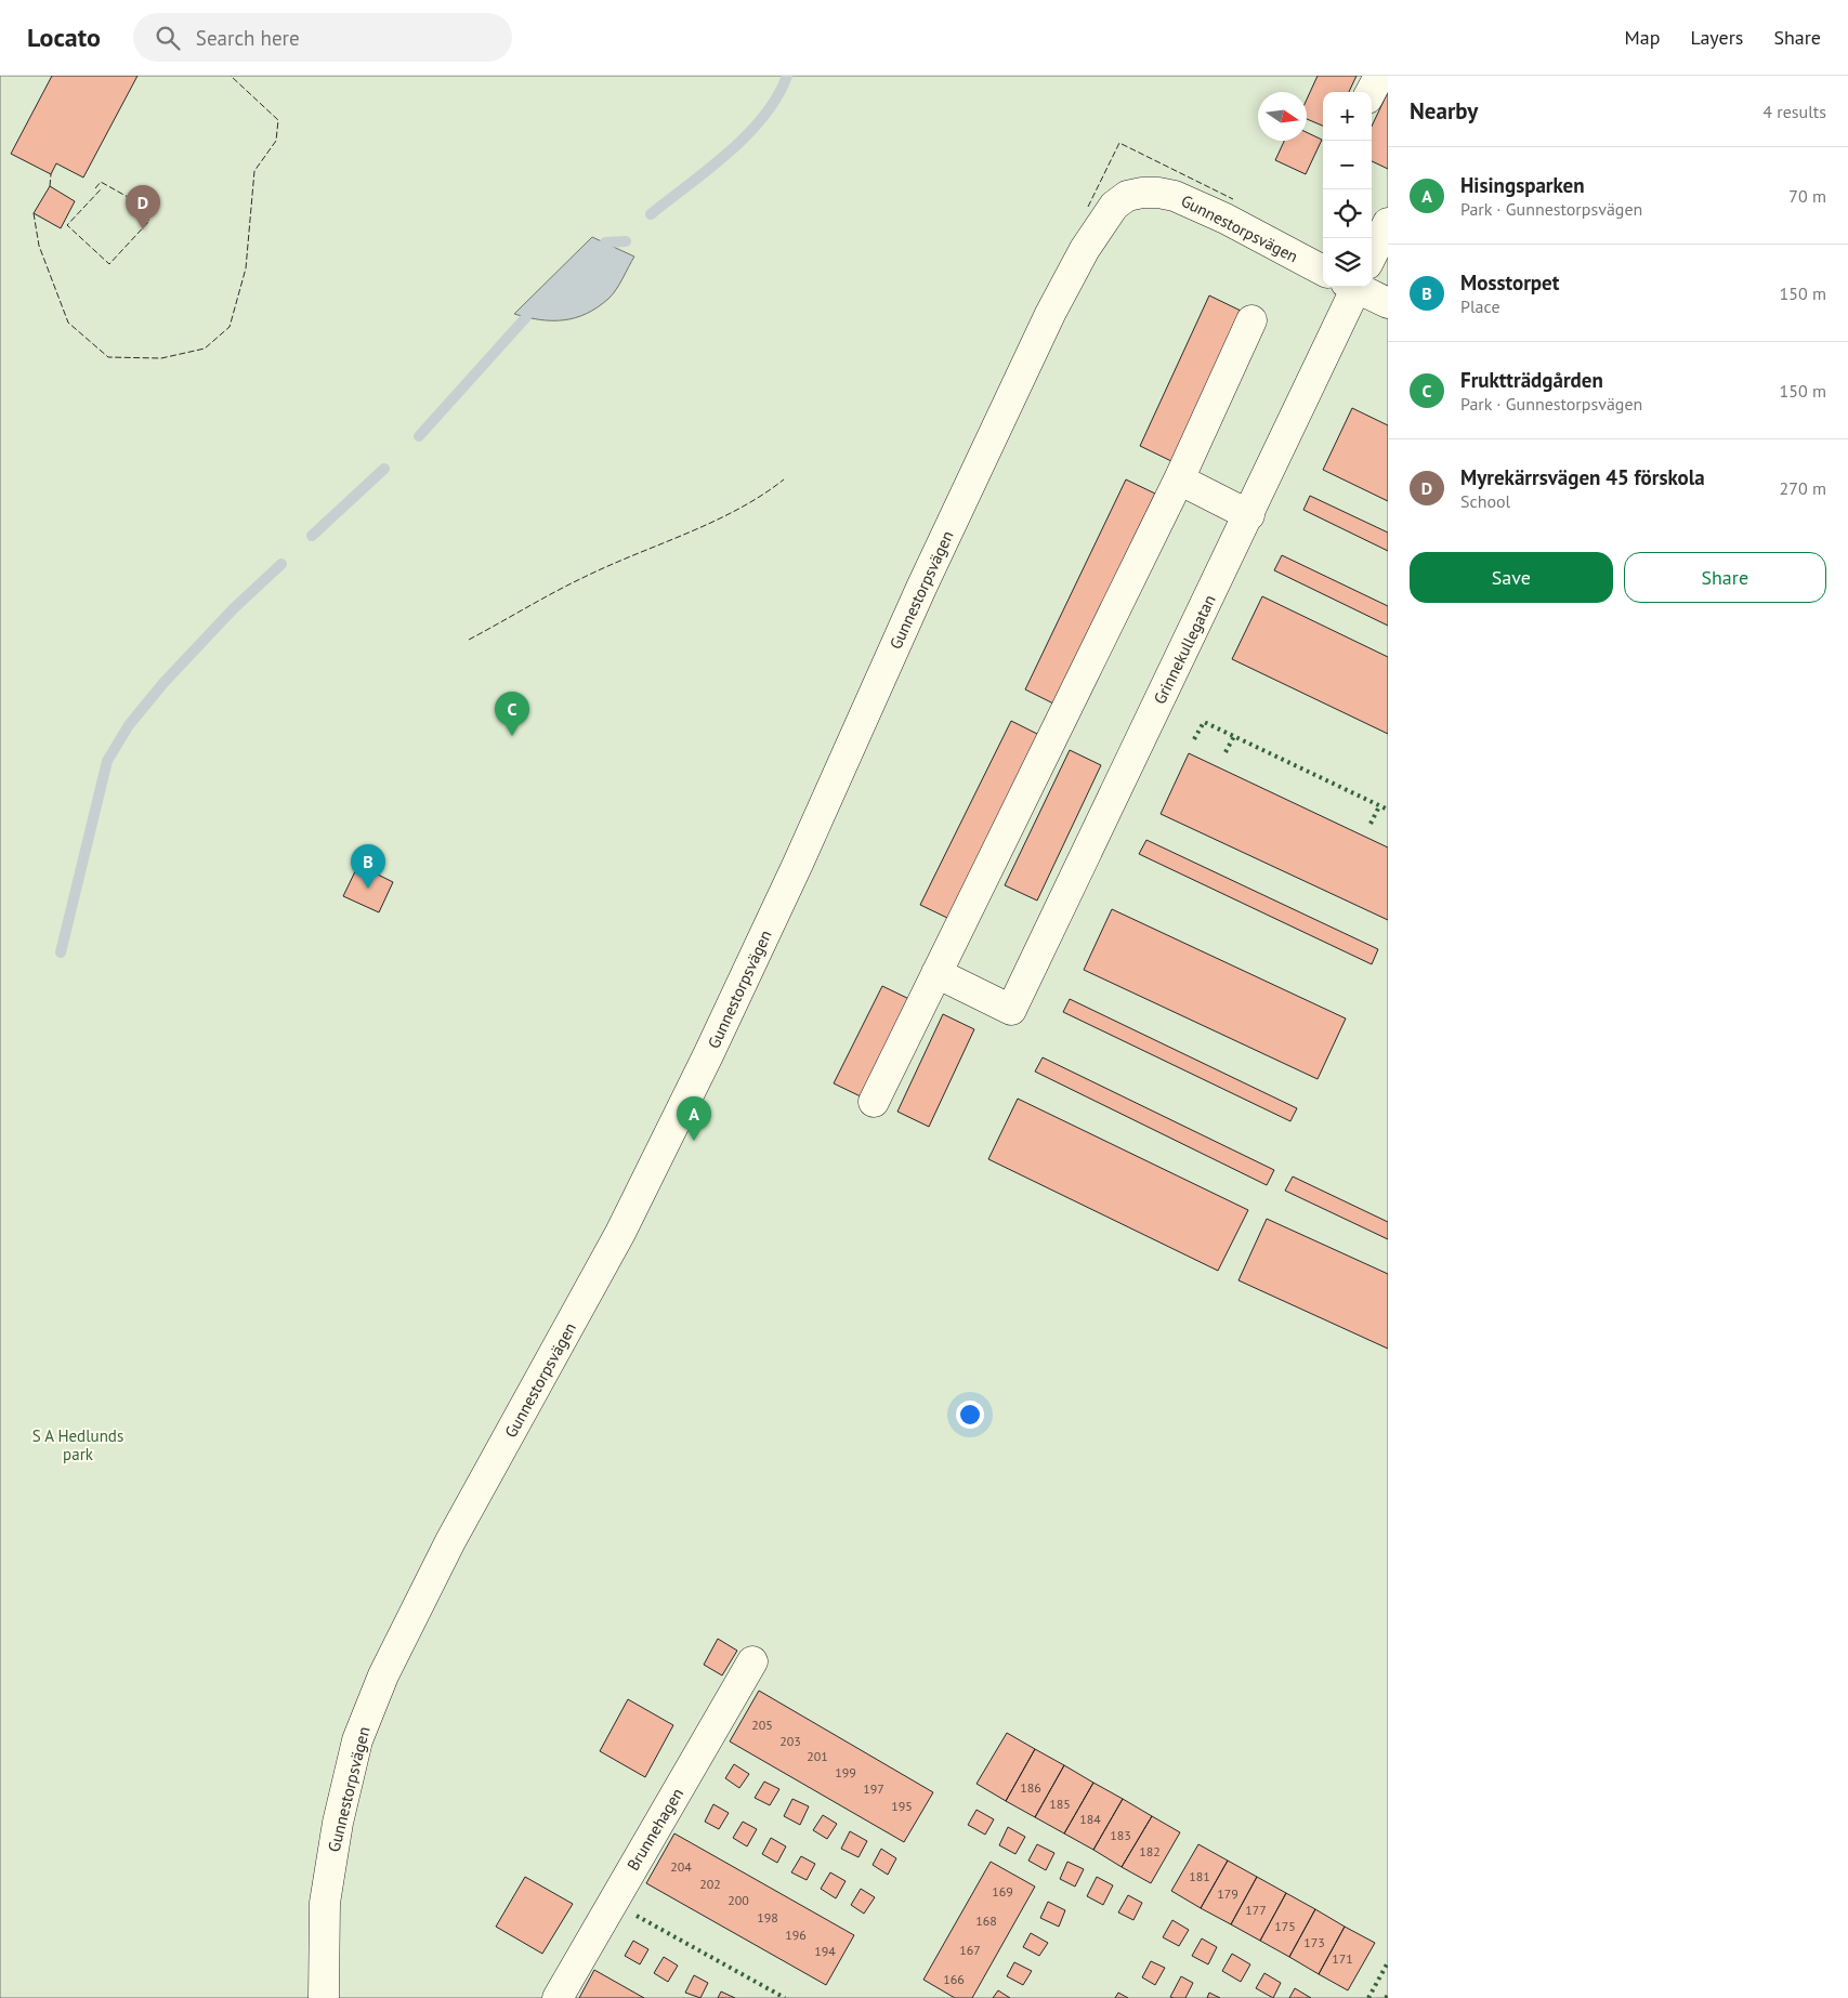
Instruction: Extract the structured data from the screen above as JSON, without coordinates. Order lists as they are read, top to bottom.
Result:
{
  "streets": {
    "street": ["Gunnestorpsvägen", "Grinnekullegatan", "Brunnehagen"]
  },
  "parks": ["S A Hedlunds park"],
  "house_numbers": [
    "205",
    "203",
    "201",
    "199",
    "186",
    "197",
    "185",
    "195",
    "184",
    "183",
    "182",
    "204",
    "181",
    "202",
    "169",
    "179",
    "200",
    "177",
    "198",
    "168",
    "175",
    "196",
    "173",
    "167",
    "194",
    "171",
    "166"
  ],
  "north": "right",
  "page": {
    "header": "Locato",
    "search": "Search here",
    "nav": ["Map", "Layers", "Share"],
    "heading": ["Nearby", "4 results"],
    "map_buttons": ["+", "−"],
    "list": [
      {
        "mark": "A",
        "name": "Hisingsparken",
        "note": "Park · Gunnestorpsvägen",
        "value": "70 m"
      },
      {
        "mark": "B",
        "name": "Mosstorpet",
        "note": "Place",
        "value": "150 m"
      },
      {
        "mark": "C",
        "name": "Fruktträdgården",
        "note": "Park · Gunnestorpsvägen",
        "value": "150 m"
      },
      {
        "mark": "D",
        "name": "Myrekärrsvägen 45 förskola",
        "note": "School",
        "value": "270 m"
      }
    ],
    "pins": [
      "D",
      "C",
      "B",
      "A"
    ],
    "buttons": ["Save", "Share"]
  }
}
